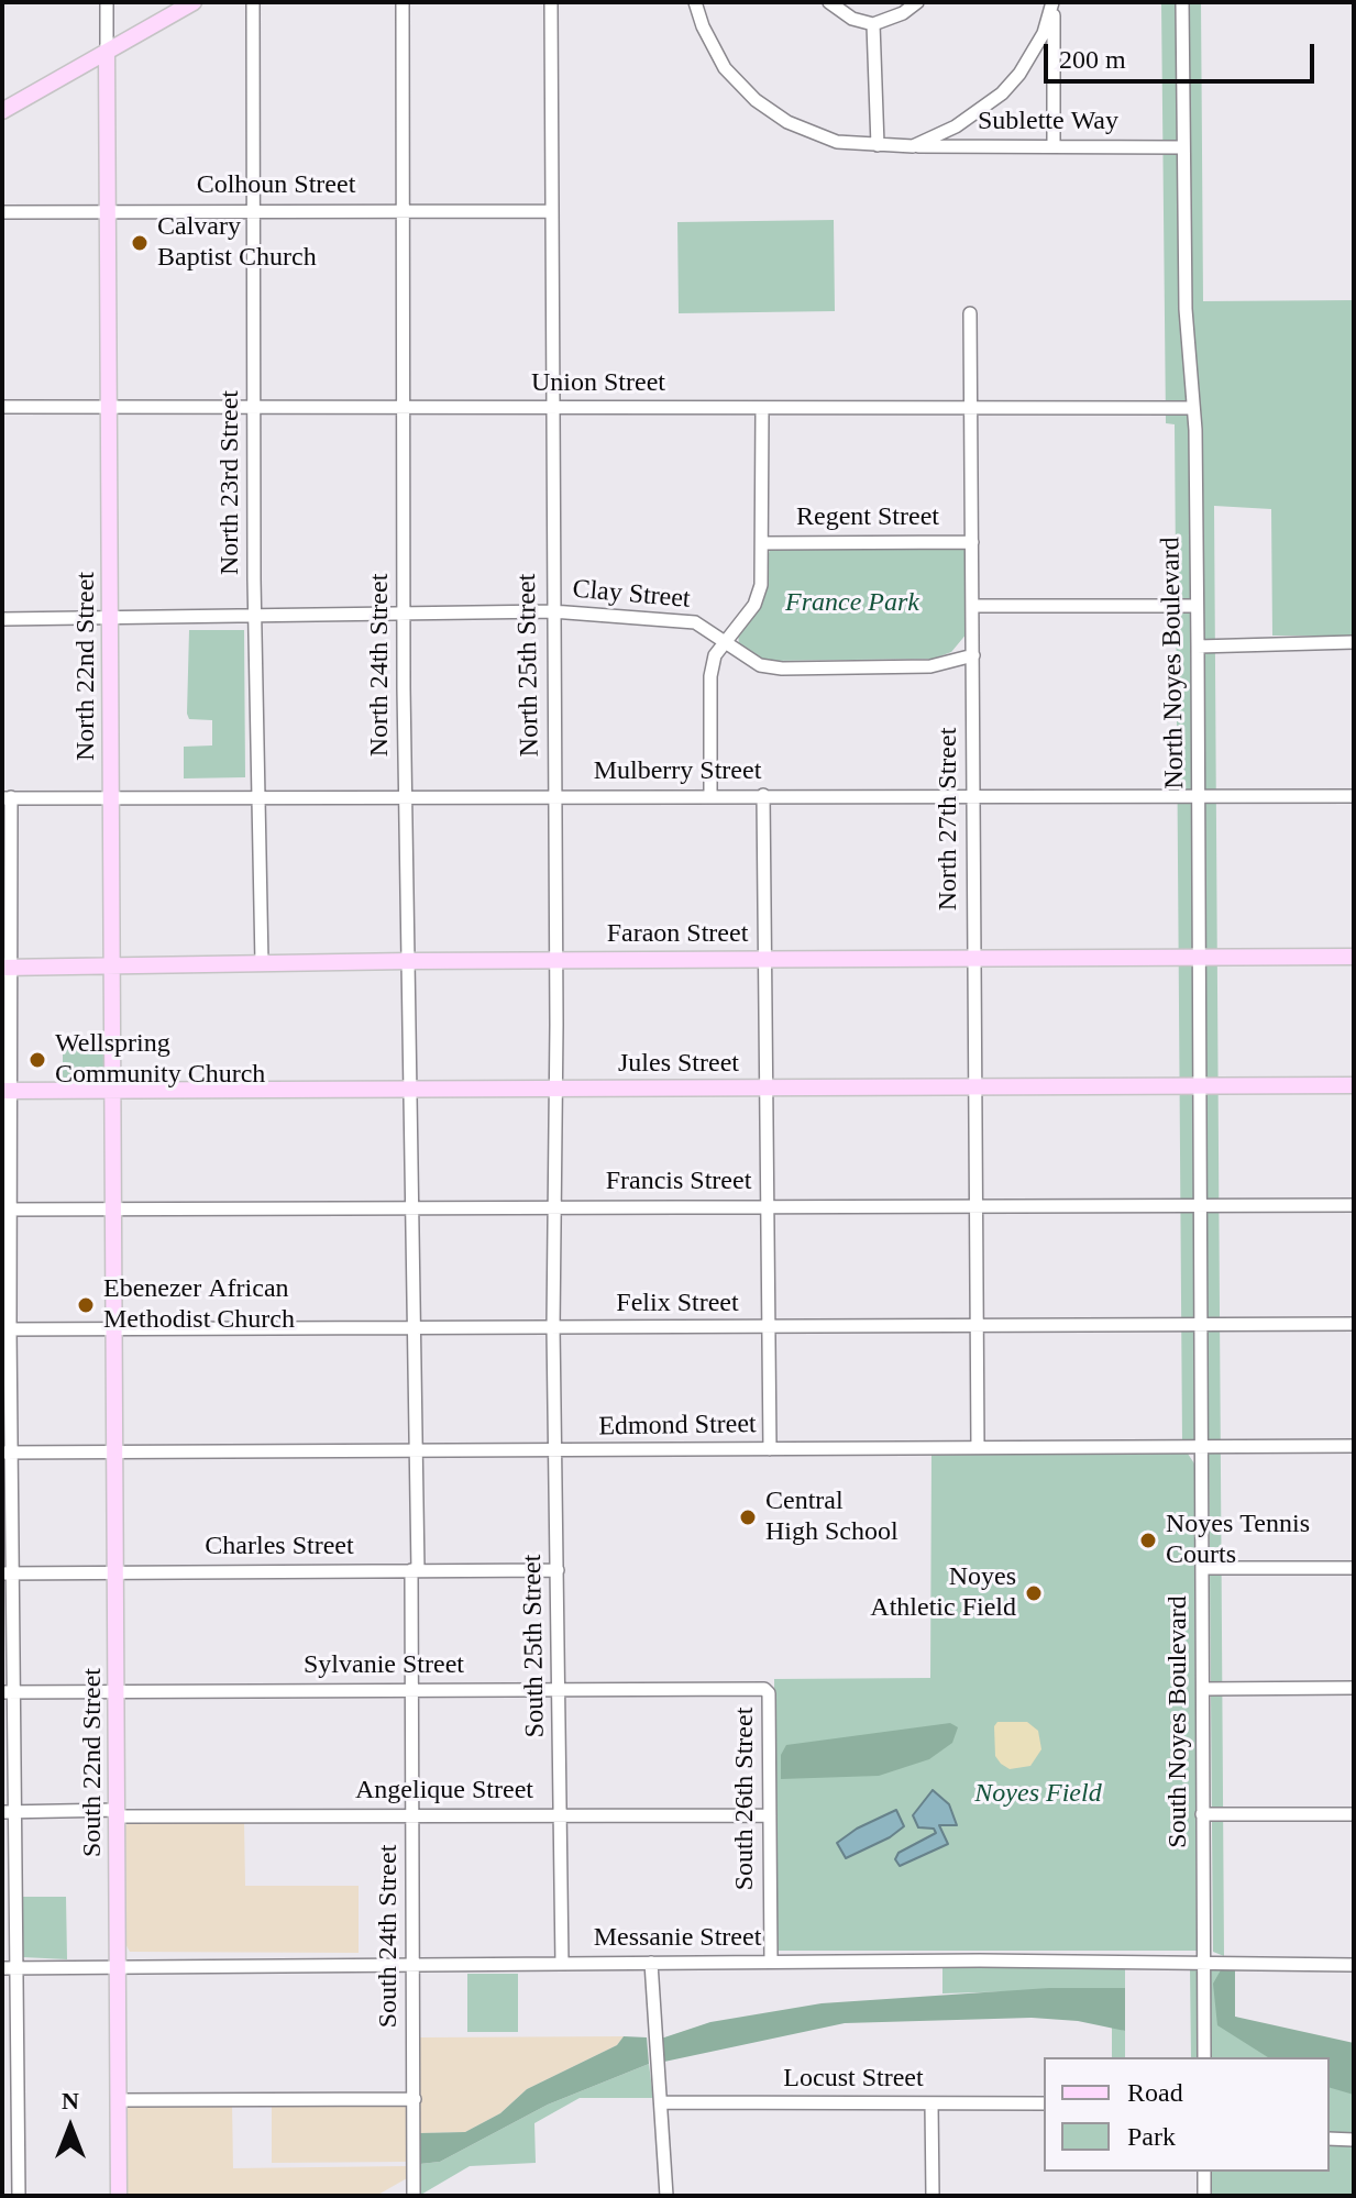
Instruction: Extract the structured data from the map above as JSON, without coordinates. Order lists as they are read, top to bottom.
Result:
{
  "streets": {
    "main road": [
      "North 22nd Street",
      "Faraon Street",
      "Jules Street",
      "South 22nd Street"
    ],
    "street": [
      "Sublette Way",
      "Colhoun Street",
      "Union Street",
      "North 23rd Street",
      "Regent Street",
      "Clay Street",
      "North Noyes Boulevard",
      "North 24th Street",
      "North 25th Street",
      "Mulberry Street",
      "North 27th Street",
      "Francis Street",
      "Felix Street",
      "Edmond Street",
      "Charles Street",
      "South 25th Street",
      "Sylvanie Street",
      "South Noyes Boulevard",
      "Angelique Street",
      "South 26th Street",
      "South 24th Street",
      "Messanie Street",
      "Locust Street"
    ]
  },
  "crossings": [
    ["Sublette Way", "North Noyes Boulevard"],
    ["Colhoun Street", "North 23rd Street"],
    ["Colhoun Street", "North 24th Street"],
    ["Colhoun Street", "North 25th Street"],
    ["Colhoun Street", "North 22nd Street"],
    ["Union Street", "North 23rd Street"],
    ["Union Street", "North Noyes Boulevard"],
    ["Union Street", "North 24th Street"],
    ["Union Street", "North 25th Street"],
    ["Union Street", "North 22nd Street"],
    ["Union Street", "North 27th Street"],
    ["North 23rd Street", "Clay Street"],
    ["North 23rd Street", "Mulberry Street"],
    ["North 23rd Street", "Faraon Street"],
    ["Regent Street", "North 27th Street"],
    ["Clay Street", "North 24th Street"],
    ["Clay Street", "North 25th Street"],
    ["Clay Street", "North 22nd Street"],
    ["Clay Street", "North 27th Street"],
    ["North Noyes Boulevard", "Mulberry Street"],
    ["North Noyes Boulevard", "Faraon Street"],
    ["North Noyes Boulevard", "Jules Street"],
    ["North Noyes Boulevard", "Francis Street"],
    ["North Noyes Boulevard", "Felix Street"],
    ["North Noyes Boulevard", "South Noyes Boulevard"],
    ["North 24th Street", "Mulberry Street"],
    ["North 24th Street", "Faraon Street"],
    ["North 24th Street", "Jules Street"],
    ["North 24th Street", "Francis Street"],
    ["North 24th Street", "Felix Street"],
    ["North 24th Street", "South 24th Street"],
    ["North 25th Street", "Mulberry Street"],
    ["North 25th Street", "Faraon Street"],
    ["North 25th Street", "Jules Street"],
    ["North 25th Street", "Francis Street"],
    ["North 25th Street", "Felix Street"],
    ["North 25th Street", "South 25th Street"],
    ["North 22nd Street", "Mulberry Street"],
    ["North 22nd Street", "Faraon Street"],
    ["North 22nd Street", "Jules Street"],
    ["North 22nd Street", "Francis Street"],
    ["North 22nd Street", "Felix Street"],
    ["North 22nd Street", "South 22nd Street"],
    ["Mulberry Street", "North 27th Street"],
    ["North 27th Street", "Faraon Street"],
    ["North 27th Street", "Jules Street"],
    ["North 27th Street", "Francis Street"],
    ["North 27th Street", "Felix Street"],
    ["North 27th Street", "Edmond Street"],
    ["Felix Street", "South 25th Street"],
    ["Felix Street", "South Noyes Boulevard"],
    ["Felix Street", "South 22nd Street"],
    ["Felix Street", "South 24th Street"],
    ["Edmond Street", "South 25th Street"],
    ["Edmond Street", "South Noyes Boulevard"],
    ["Edmond Street", "South 22nd Street"],
    ["Edmond Street", "South 24th Street"],
    ["Charles Street", "South 25th Street"],
    ["Charles Street", "South 22nd Street"],
    ["Charles Street", "South 24th Street"],
    ["South 25th Street", "Sylvanie Street"],
    ["South 25th Street", "Angelique Street"],
    ["South 25th Street", "Messanie Street"],
    ["Sylvanie Street", "South 22nd Street"],
    ["Sylvanie Street", "South 26th Street"],
    ["Sylvanie Street", "South 24th Street"],
    ["South Noyes Boulevard", "Messanie Street"],
    ["South 22nd Street", "Angelique Street"],
    ["South 22nd Street", "Messanie Street"],
    ["Angelique Street", "South 26th Street"],
    ["Angelique Street", "South 24th Street"],
    ["South 26th Street", "Messanie Street"],
    ["South 24th Street", "Messanie Street"]
  ],
  "parks": ["France Park", "Noyes Field"],
  "places": [
    "Calvary Baptist Church",
    "Wellspring Community Church",
    "Ebenezer African Methodist Church",
    "Central High School",
    "Noyes Tennis Courts",
    "Noyes Athletic Field"
  ],
  "legend": ["Road", "Park"],
  "scale_bar": "200 m",
  "north": "top"
}
